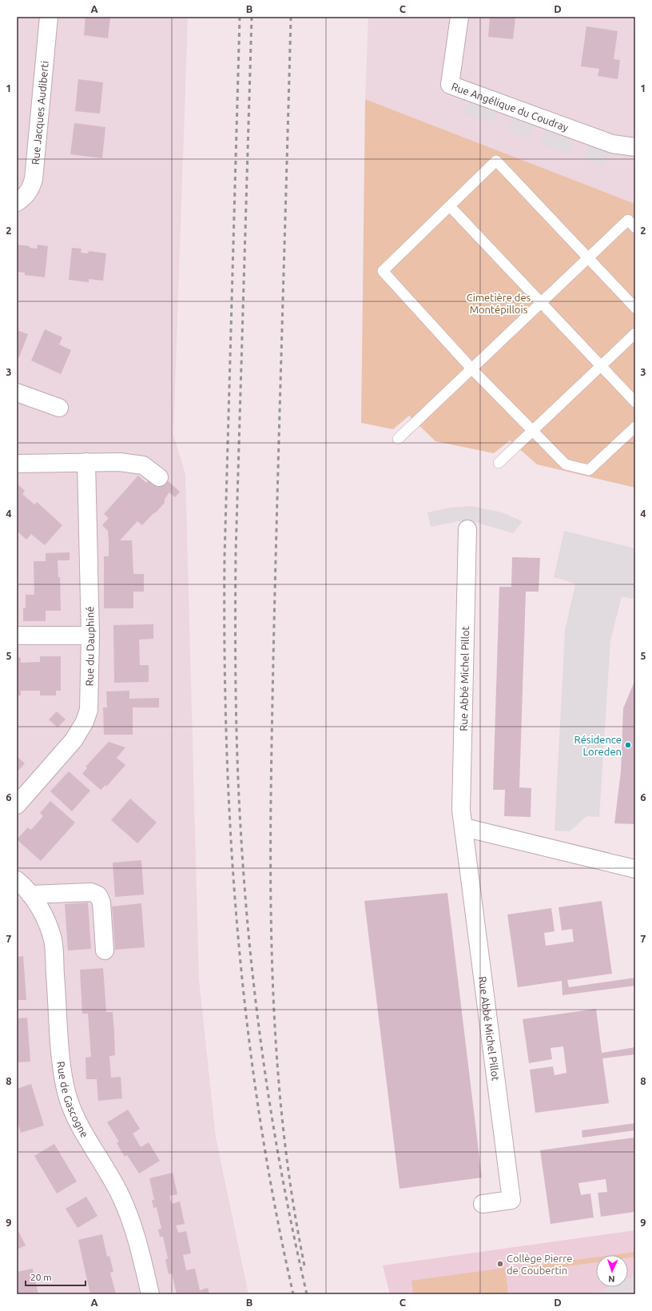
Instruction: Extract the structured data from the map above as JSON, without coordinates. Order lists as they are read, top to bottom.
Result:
{
  "streets": {
    "street": [
      "Rue Angélique du Coudray",
      "Rue Jacques Audiberti",
      "Rue du Dauphiné",
      "Rue Abbé Michel Pillot",
      "Rue de Gascogne"
    ]
  },
  "parks": ["Cimetière des Montépillois"],
  "places": ["Résidence Loreden", "Collège Pierre de Coubertin"],
  "scale_bar": "20 m",
  "north": "bottom",
  "grid": {
    "columns": [
      "A",
      "B",
      "C",
      "D"
    ],
    "rows": [
      "1",
      "2",
      "3",
      "4",
      "5",
      "6",
      "7",
      "8",
      "9"
    ]
  }
}
